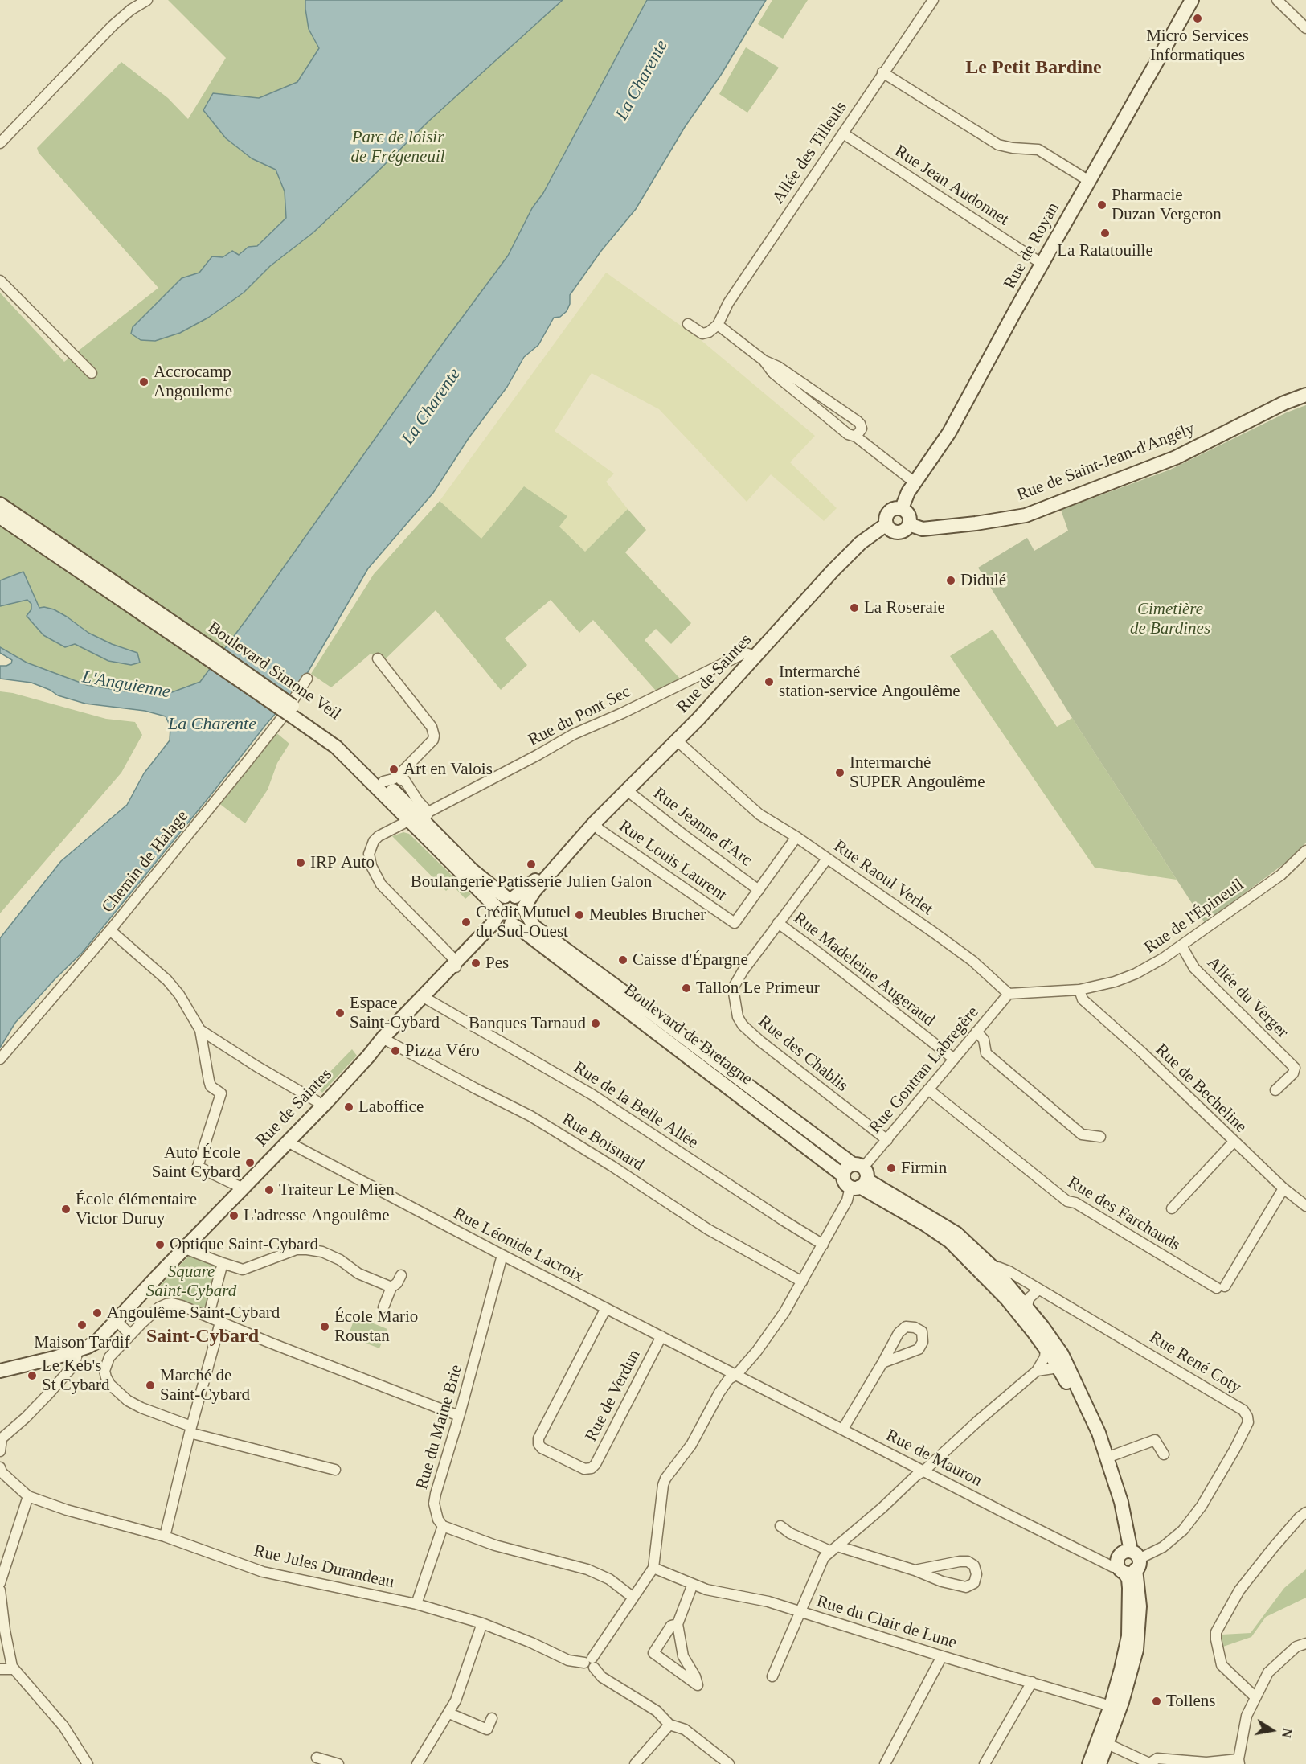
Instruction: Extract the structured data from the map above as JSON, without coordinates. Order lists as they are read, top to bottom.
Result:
{
  "streets": {
    "main road": [
      "Rue de Royan",
      "Rue de Saint-Jean-d'Angély",
      "Boulevard Simone Veil",
      "Rue de Saintes",
      "Boulevard de Bretagne"
    ],
    "street": [
      "Allée des Tilleuls",
      "Rue Jean Audonnet",
      "Rue du Pont Sec",
      "Rue Jeanne d'Arc",
      "Rue Louis Laurent",
      "Chemin de Halage",
      "Rue Raoul Verlet",
      "Rue de l'Épineuil",
      "Rue Madeleine Augeraud",
      "Allée du Verger",
      "Rue des Chablis",
      "Rue Gontran Labregère",
      "Rue de Becheline",
      "Rue de la Belle Allée",
      "Rue Boisnard",
      "Rue des Farchauds",
      "Rue Léonide Lacroix",
      "Rue René Coty",
      "Rue de Verdun",
      "Rue du Maine Brie",
      "Rue de Mauron",
      "Rue Jules Durandeau",
      "Rue du Clair de Lune"
    ]
  },
  "crossings": [
    ["Allée des Tilleuls", "Rue Jean Audonnet"],
    ["Rue Jean Audonnet", "Rue de Royan"],
    ["Rue de Royan", "Rue de Saint-Jean-d'Angély"],
    ["Rue de Royan", "Rue de Saintes"],
    ["Rue de Saint-Jean-d'Angély", "Rue de Saintes"],
    ["Boulevard Simone Veil", "Rue de Saintes"],
    ["Boulevard Simone Veil", "Rue du Pont Sec"],
    ["Boulevard Simone Veil", "Boulevard de Bretagne"],
    ["Rue de Saintes", "Rue du Pont Sec"],
    ["Rue de Saintes", "Rue Jeanne d'Arc"],
    ["Rue de Saintes", "Rue Louis Laurent"],
    ["Rue de Saintes", "Rue Raoul Verlet"],
    ["Rue de Saintes", "Boulevard de Bretagne"],
    ["Rue de Saintes", "Rue de la Belle Allée"],
    ["Rue de Saintes", "Rue Boisnard"],
    ["Rue de Saintes", "Rue Léonide Lacroix"],
    ["Rue Jeanne d'Arc", "Rue Louis Laurent"],
    ["Rue Raoul Verlet", "Rue des Chablis"],
    ["Rue Raoul Verlet", "Rue Gontran Labregère"],
    ["Rue de l'Épineuil", "Allée du Verger"],
    ["Rue de l'Épineuil", "Rue de Becheline"],
    ["Rue Madeleine Augeraud", "Rue des Chablis"],
    ["Rue Madeleine Augeraud", "Rue Gontran Labregère"],
    ["Boulevard de Bretagne", "Rue Gontran Labregère"],
    ["Boulevard de Bretagne", "Rue René Coty"],
    ["Boulevard de Bretagne", "Rue de Mauron"],
    ["Boulevard de Bretagne", "Rue du Clair de Lune"],
    ["Rue des Chablis", "Rue Gontran Labregère"],
    ["Rue Gontran Labregère", "Rue de la Belle Allée"],
    ["Rue Gontran Labregère", "Rue Boisnard"],
    ["Rue Gontran Labregère", "Rue des Farchauds"],
    ["Rue Gontran Labregère", "Rue Léonide Lacroix"],
    ["Rue Gontran Labregère", "Rue de Mauron"],
    ["Rue Gontran Labregère", "Rue Jules Durandeau"],
    ["Rue Gontran Labregère", "Rue du Clair de Lune"],
    ["Rue de Becheline", "Rue des Farchauds"],
    ["Rue Léonide Lacroix", "Rue de Verdun"],
    ["Rue Léonide Lacroix", "Rue du Maine Brie"],
    ["Rue Léonide Lacroix", "Rue de Mauron"],
    ["Rue René Coty", "Rue de Mauron"]
  ],
  "districts": ["Le Petit Bardine", "Saint-Cybard"],
  "water": ["La Charente", "L'Anguienne"],
  "parks": ["Parc de loisir de Frégeneuil", "Cimetière de Bardines", "Square Saint-Cybard"],
  "places": [
    "Micro Services Informatiques",
    "Pharmacie Duzan Vergeron",
    "La Ratatouille",
    "Accrocamp Angouleme",
    "Didulé",
    "La Roseraie",
    "Intermarché station-service Angoulême",
    "Art en Valois",
    "Intermarché SUPER Angoulême",
    "IRP Auto",
    "Boulangerie Patisserie Julien Galon",
    "Meubles Brucher",
    "Crédit Mutuel du Sud-Ouest",
    "Caisse d'Épargne",
    "Pes",
    "Tallon Le Primeur",
    "Espace Saint-Cybard",
    "Banques Tarnaud",
    "Pizza Véro",
    "Laboffice",
    "Auto École Saint Cybard",
    "Firmin",
    "Traiteur Le Mien",
    "École élémentaire Victor Duruy",
    "L'adresse Angoulême",
    "Optique Saint-Cybard",
    "Angoulême Saint-Cybard",
    "Maison Tardif",
    "École Mario Roustan",
    "Le Keb's St Cybard",
    "Marché de Saint-Cybard",
    "Tollens"
  ],
  "north": "right"
}
